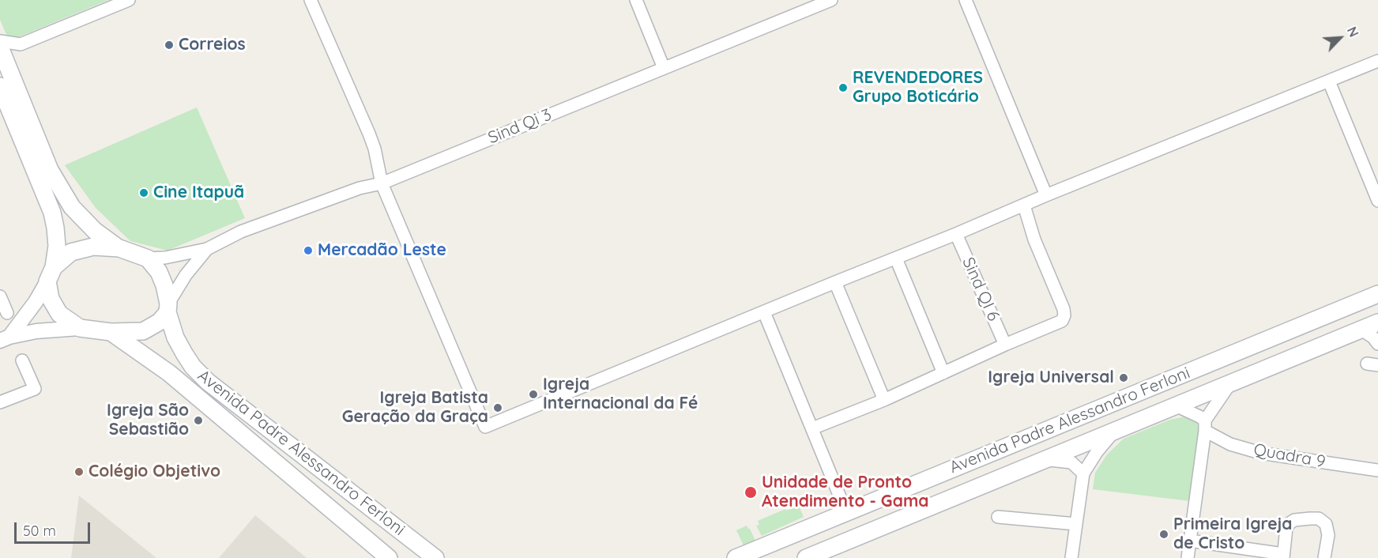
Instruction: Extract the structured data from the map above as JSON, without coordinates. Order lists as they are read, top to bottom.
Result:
{
  "streets": {
    "main road": ["Avenida Padre Alessandro Ferloni"],
    "street": ["Sind Qi 3", "Sind QI 6", "Quadra 9"]
  },
  "crossings": [
    ["Avenida Padre Alessandro Ferloni", "Quadra 9"]
  ],
  "places": [
    "Correios",
    "REVENDEDORES Grupo Boticário",
    "Cine Itapuã",
    "Mercadão Leste",
    "Igreja Universal",
    "Igreja Internacional da Fé",
    "Igreja Batista Geração da Graça",
    "Igreja São Sebastião",
    "Colégio Objetivo",
    "Unidade de Pronto Atendimento - Gama",
    "Primeira Igreja de Cristo"
  ],
  "scale_bar": "50 m",
  "north": "top right"
}
